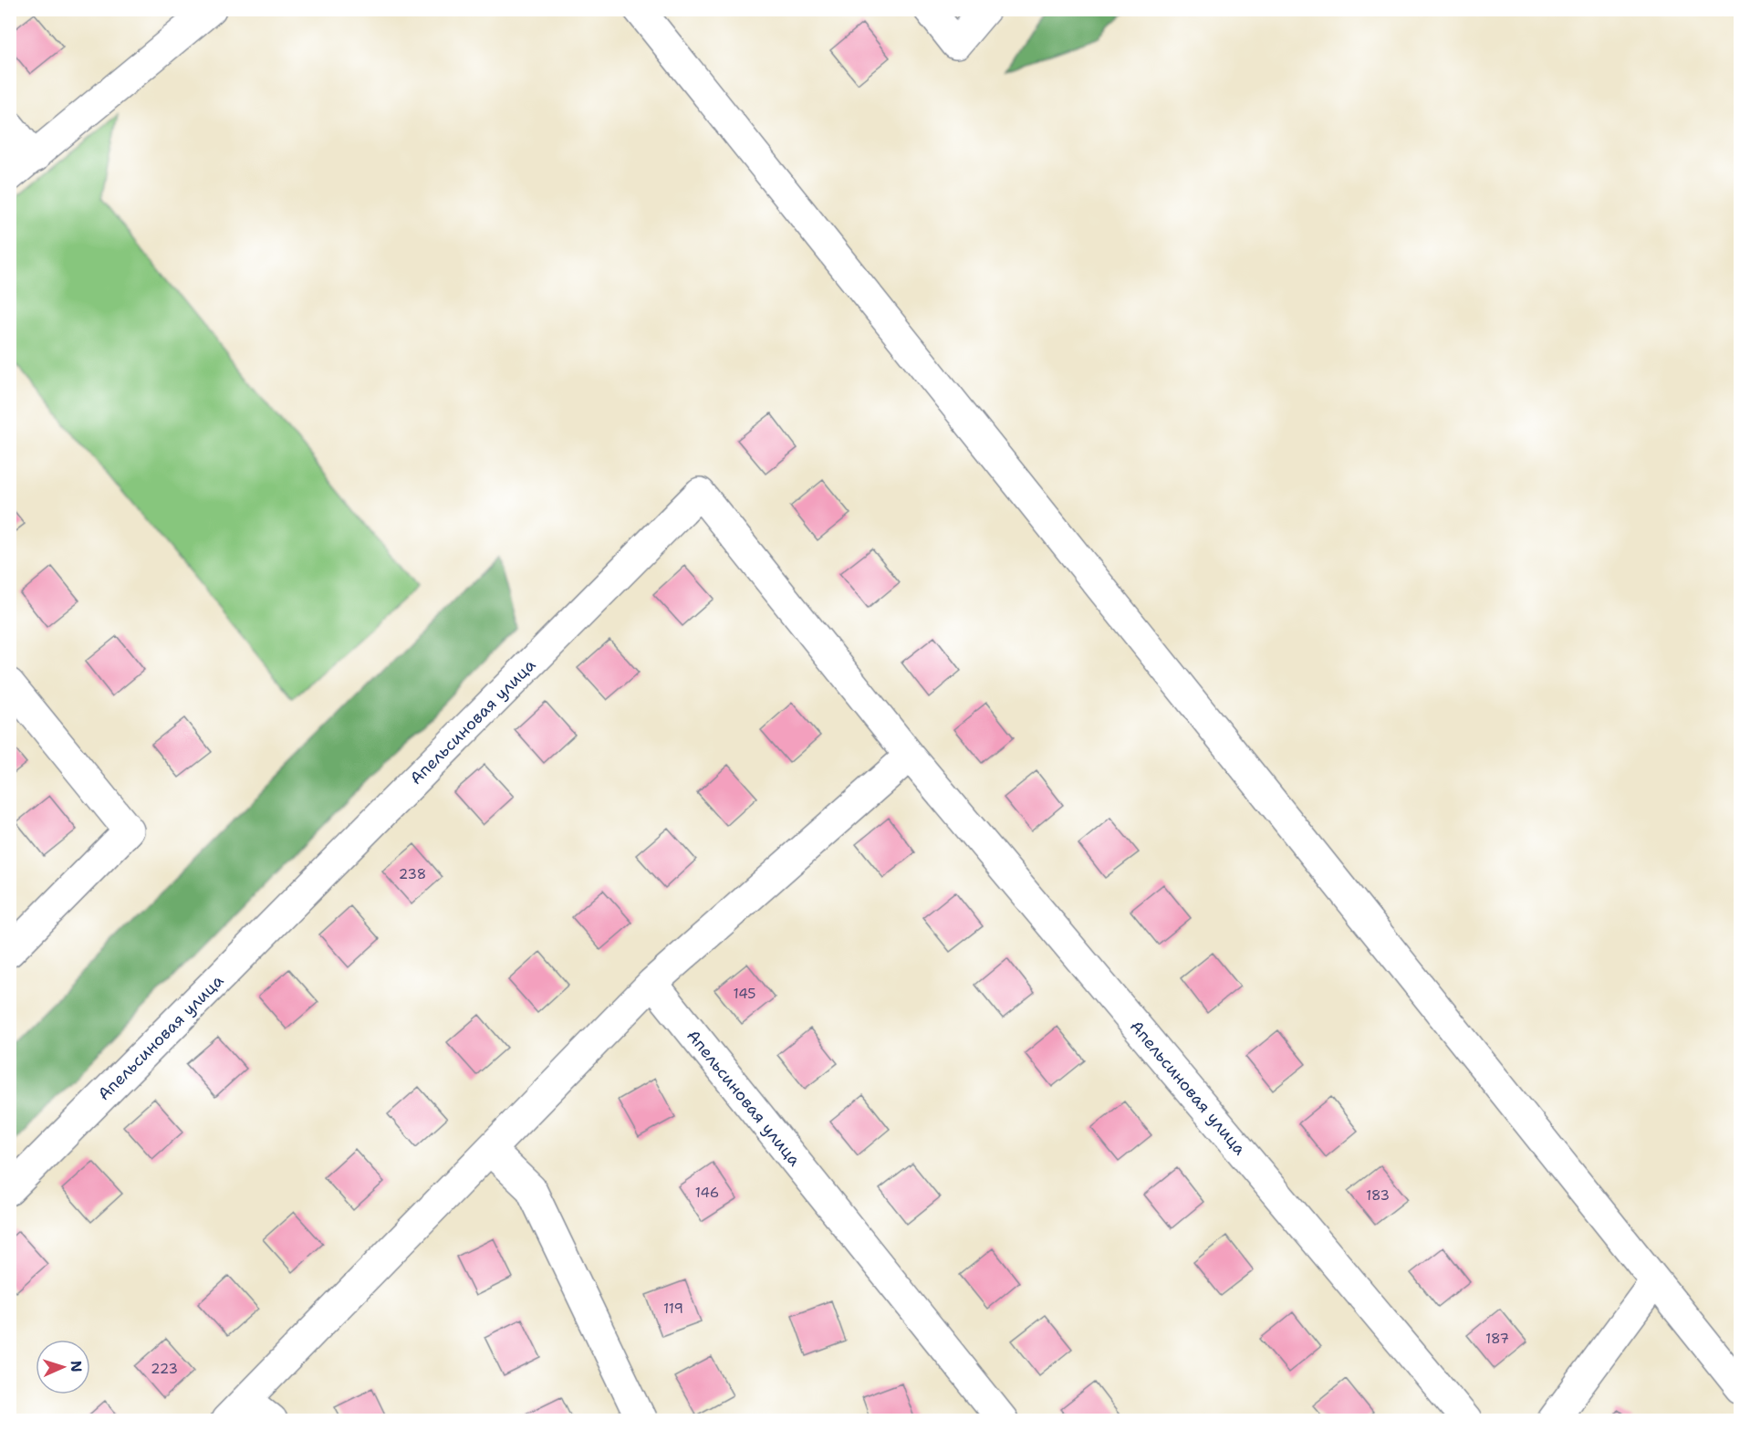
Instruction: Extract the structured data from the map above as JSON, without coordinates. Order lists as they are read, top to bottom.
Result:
{
  "streets": {
    "street": ["Апельсиновая улица"]
  },
  "house_numbers": [
    "238",
    "145",
    "146",
    "183",
    "119",
    "187",
    "223"
  ],
  "north": "right"
}
